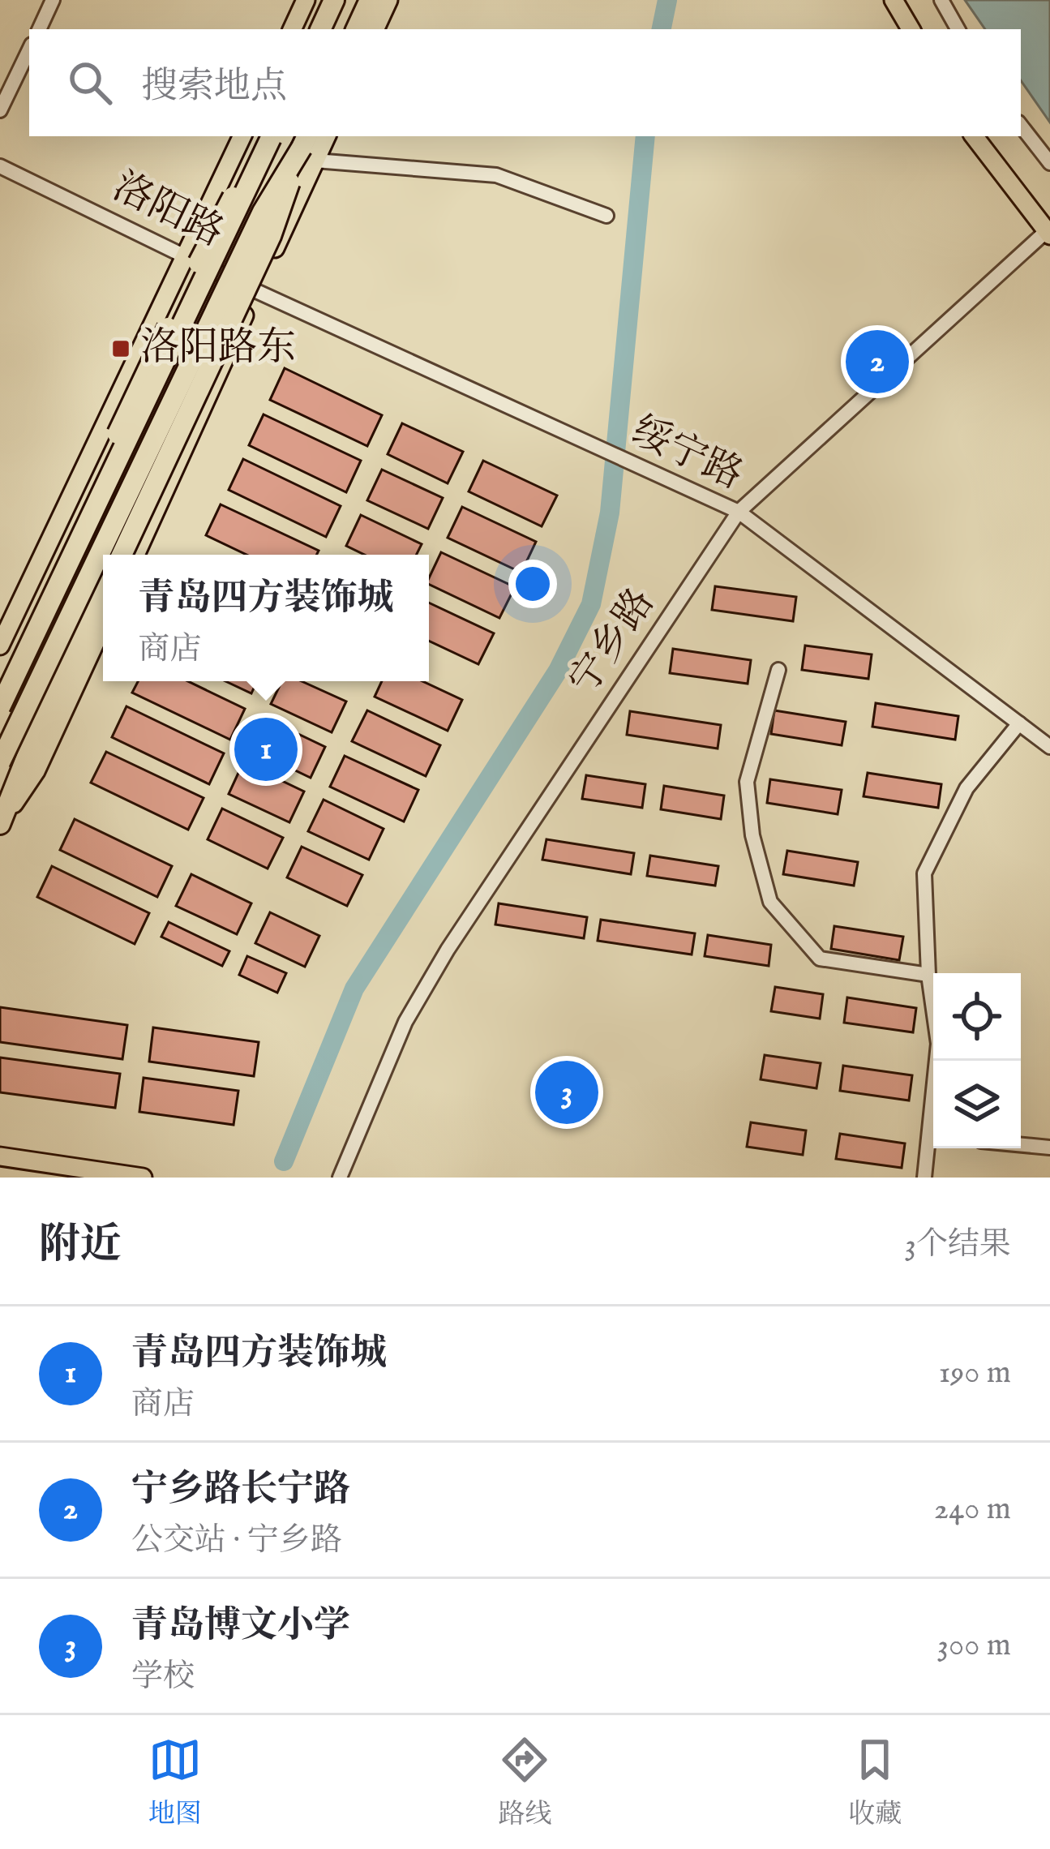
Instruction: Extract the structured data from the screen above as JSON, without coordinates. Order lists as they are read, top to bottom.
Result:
{
  "streets": {
    "street": ["洛阳路", "绥宁路", "宁乡路"]
  },
  "crossings": [
    ["洛阳路", "绥宁路"],
    ["绥宁路", "宁乡路"]
  ],
  "places": {
    "transit": ["洛阳路东"]
  },
  "page": {
    "search": "搜索地点",
    "pins": ["2", "1", "3"],
    "popup": ["青岛四方装饰城", "商店"],
    "heading": ["附近", "3个结果"],
    "list": [
      {
        "mark": "1",
        "name": "青岛四方装饰城",
        "note": "商店",
        "value": "190 m"
      },
      {
        "mark": "2",
        "name": "宁乡路长宁路",
        "note": "公交站 · 宁乡路",
        "value": "240 m"
      },
      {
        "mark": "3",
        "name": "青岛博文小学",
        "note": "学校",
        "value": "300 m"
      }
    ],
    "nav": ["地图", "路线", "收藏"]
  }
}
